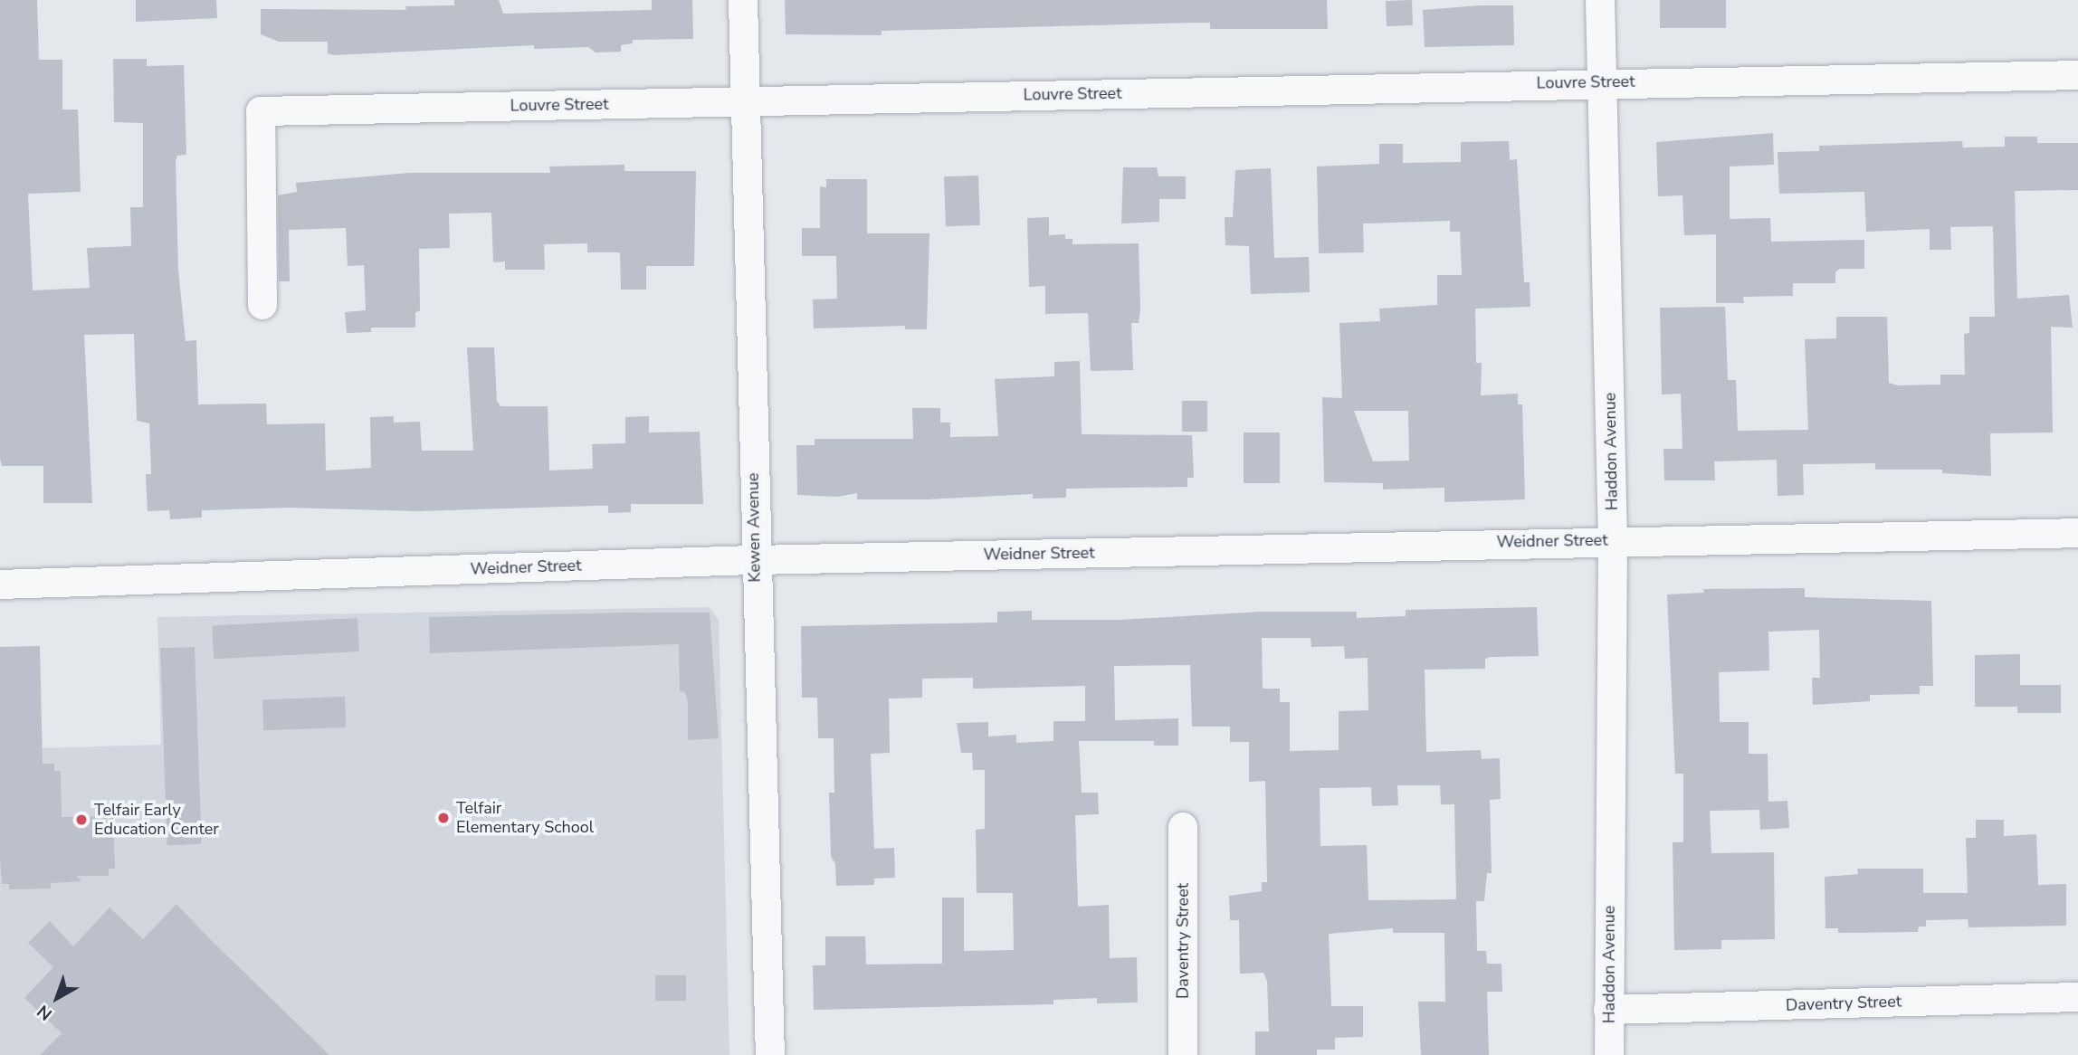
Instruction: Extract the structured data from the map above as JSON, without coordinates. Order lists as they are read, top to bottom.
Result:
{
  "streets": {
    "street": [
      "Louvre Street",
      "Haddon Avenue",
      "Kewen Avenue",
      "Weidner Street",
      "Daventry Street"
    ]
  },
  "crossings": [
    ["Louvre Street", "Haddon Avenue"],
    ["Louvre Street", "Kewen Avenue"],
    ["Haddon Avenue", "Weidner Street"],
    ["Haddon Avenue", "Daventry Street"],
    ["Kewen Avenue", "Weidner Street"]
  ],
  "places": ["Telfair Elementary School", "Telfair Early Education Center"],
  "north": "bottom left"
}
